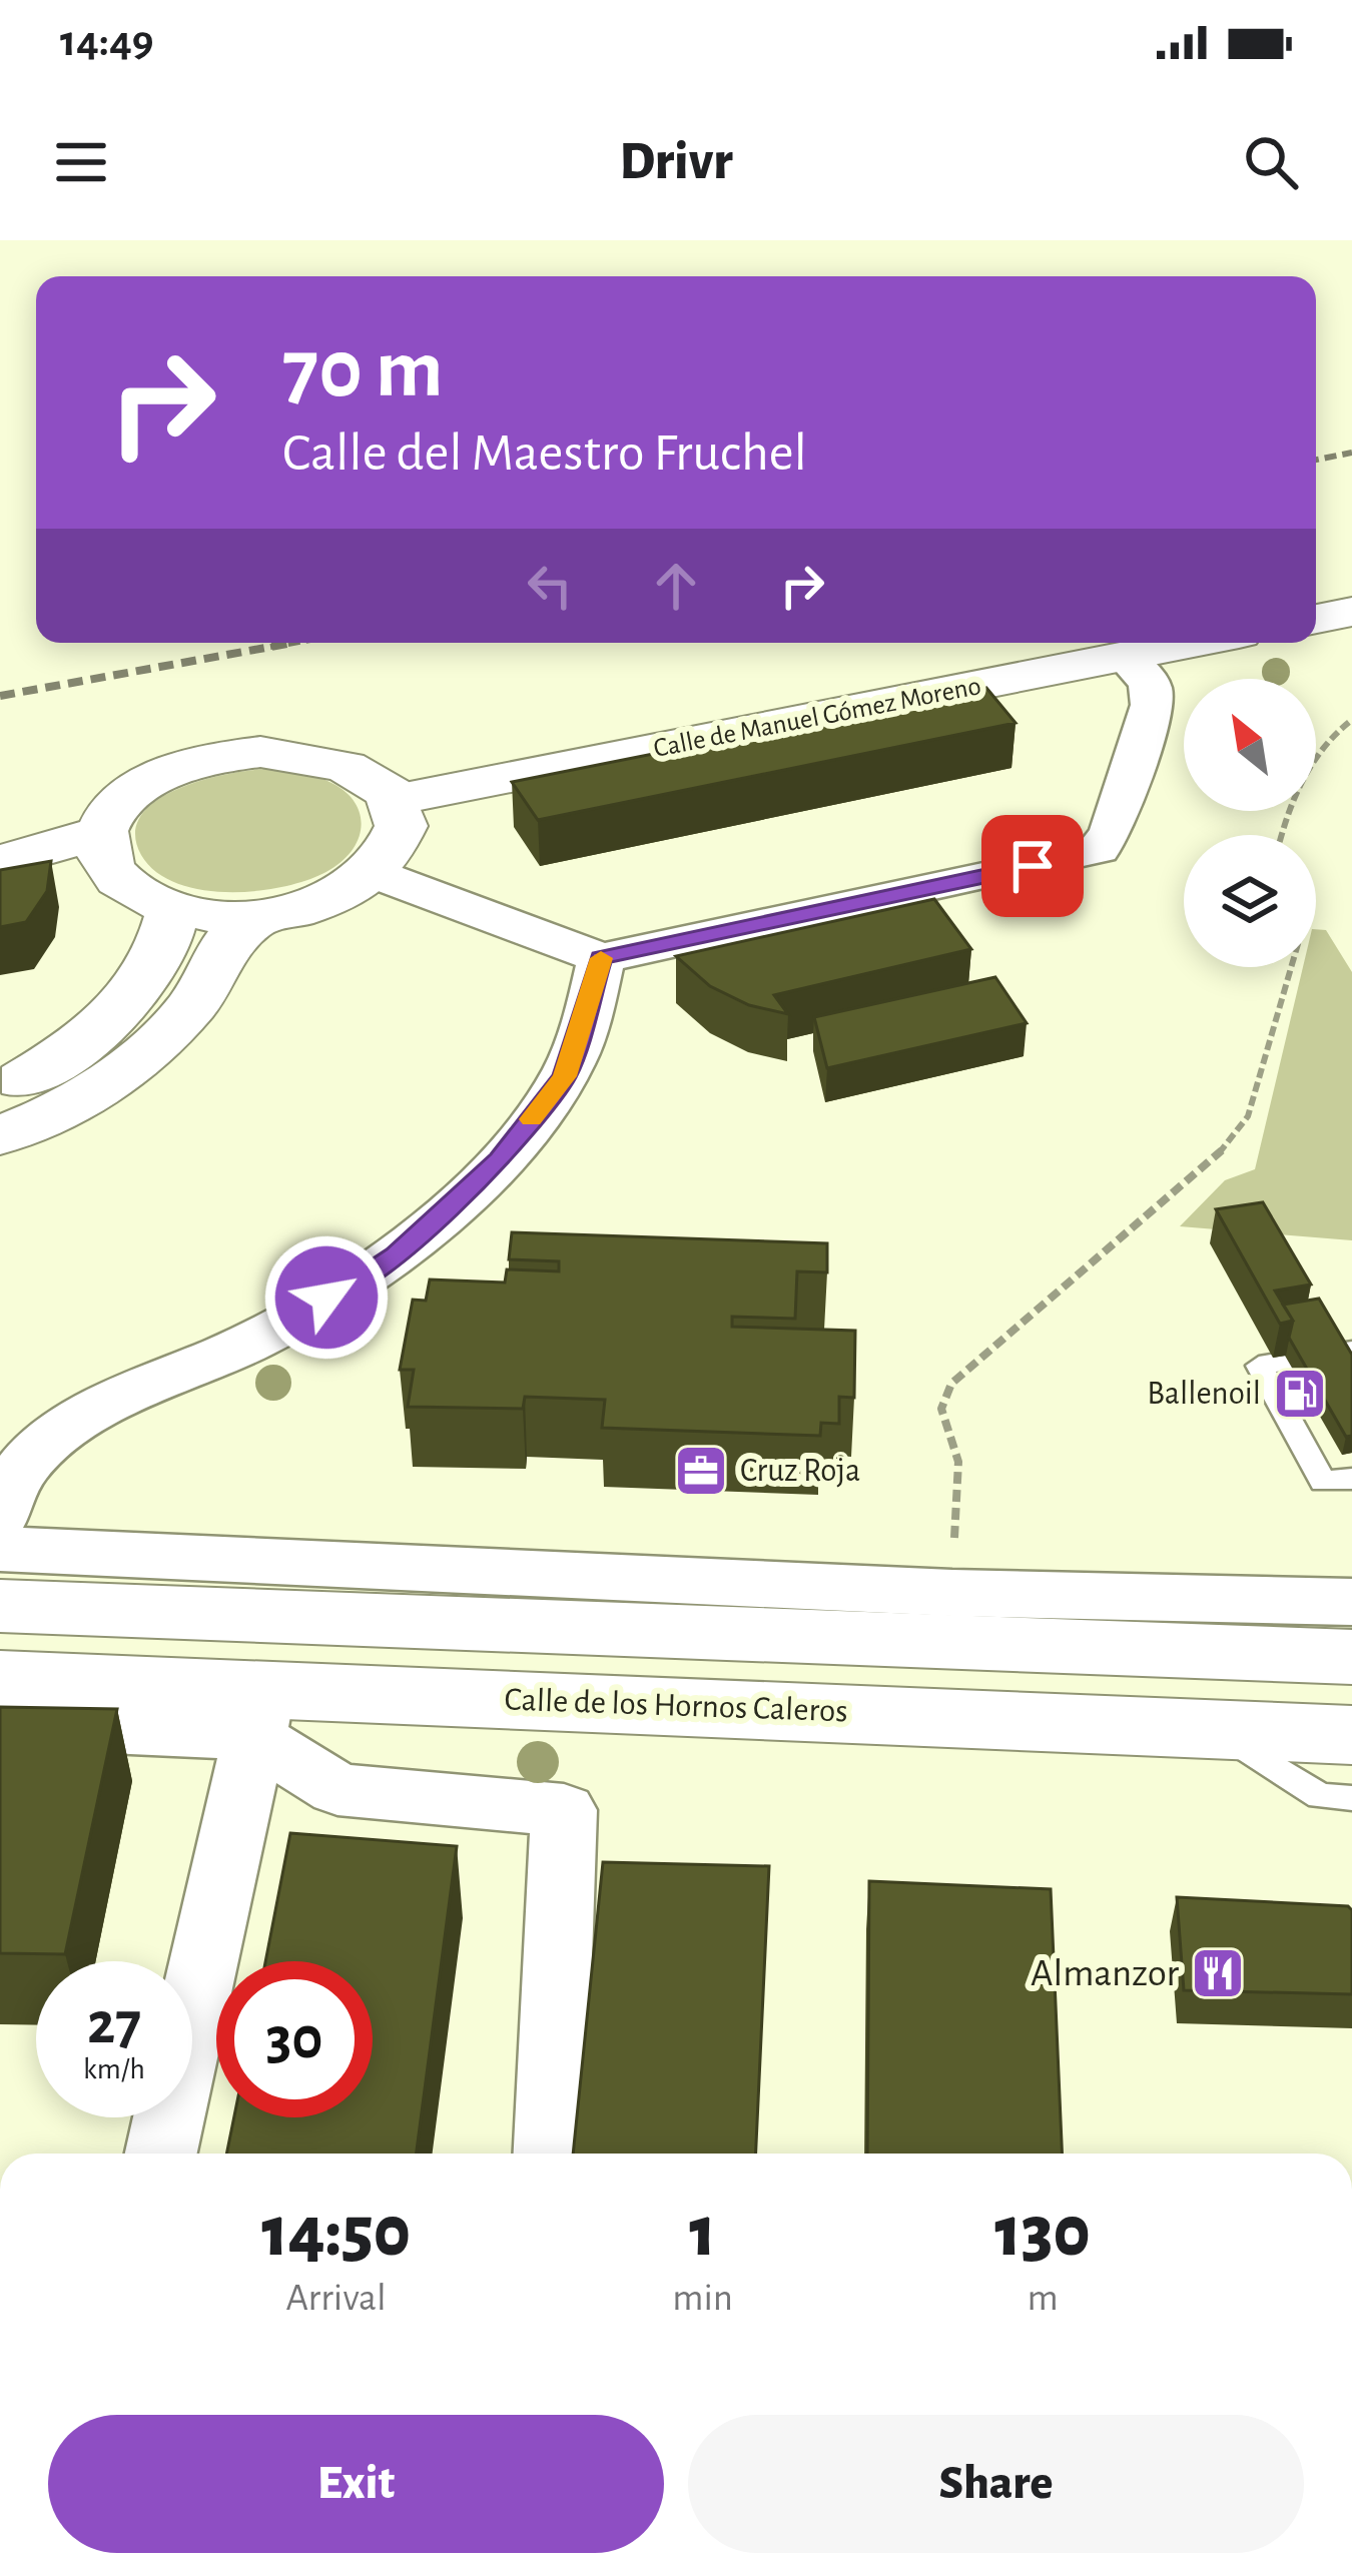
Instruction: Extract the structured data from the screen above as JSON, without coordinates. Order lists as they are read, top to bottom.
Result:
{
  "streets": {
    "main road": ["Calle de Manuel Gómez Moreno", "Calle de los Hornos Caleros"]
  },
  "places": {
    "fuel station": ["Ballenoil"],
    "office": ["Cruz Roja"],
    "restaurant": ["Almanzor"]
  },
  "north": "top left",
  "page": {
    "status": "14:49",
    "header": "Drivr",
    "turn": ["70 m", "Calle del Maestro Fruchel"],
    "speed": "27 km/h",
    "limit": "30",
    "eta": [
      "14:50",
      "Arrival",
      "1",
      "min",
      "130",
      "m"
    ],
    "buttons": ["Exit", "Share"]
  }
}
